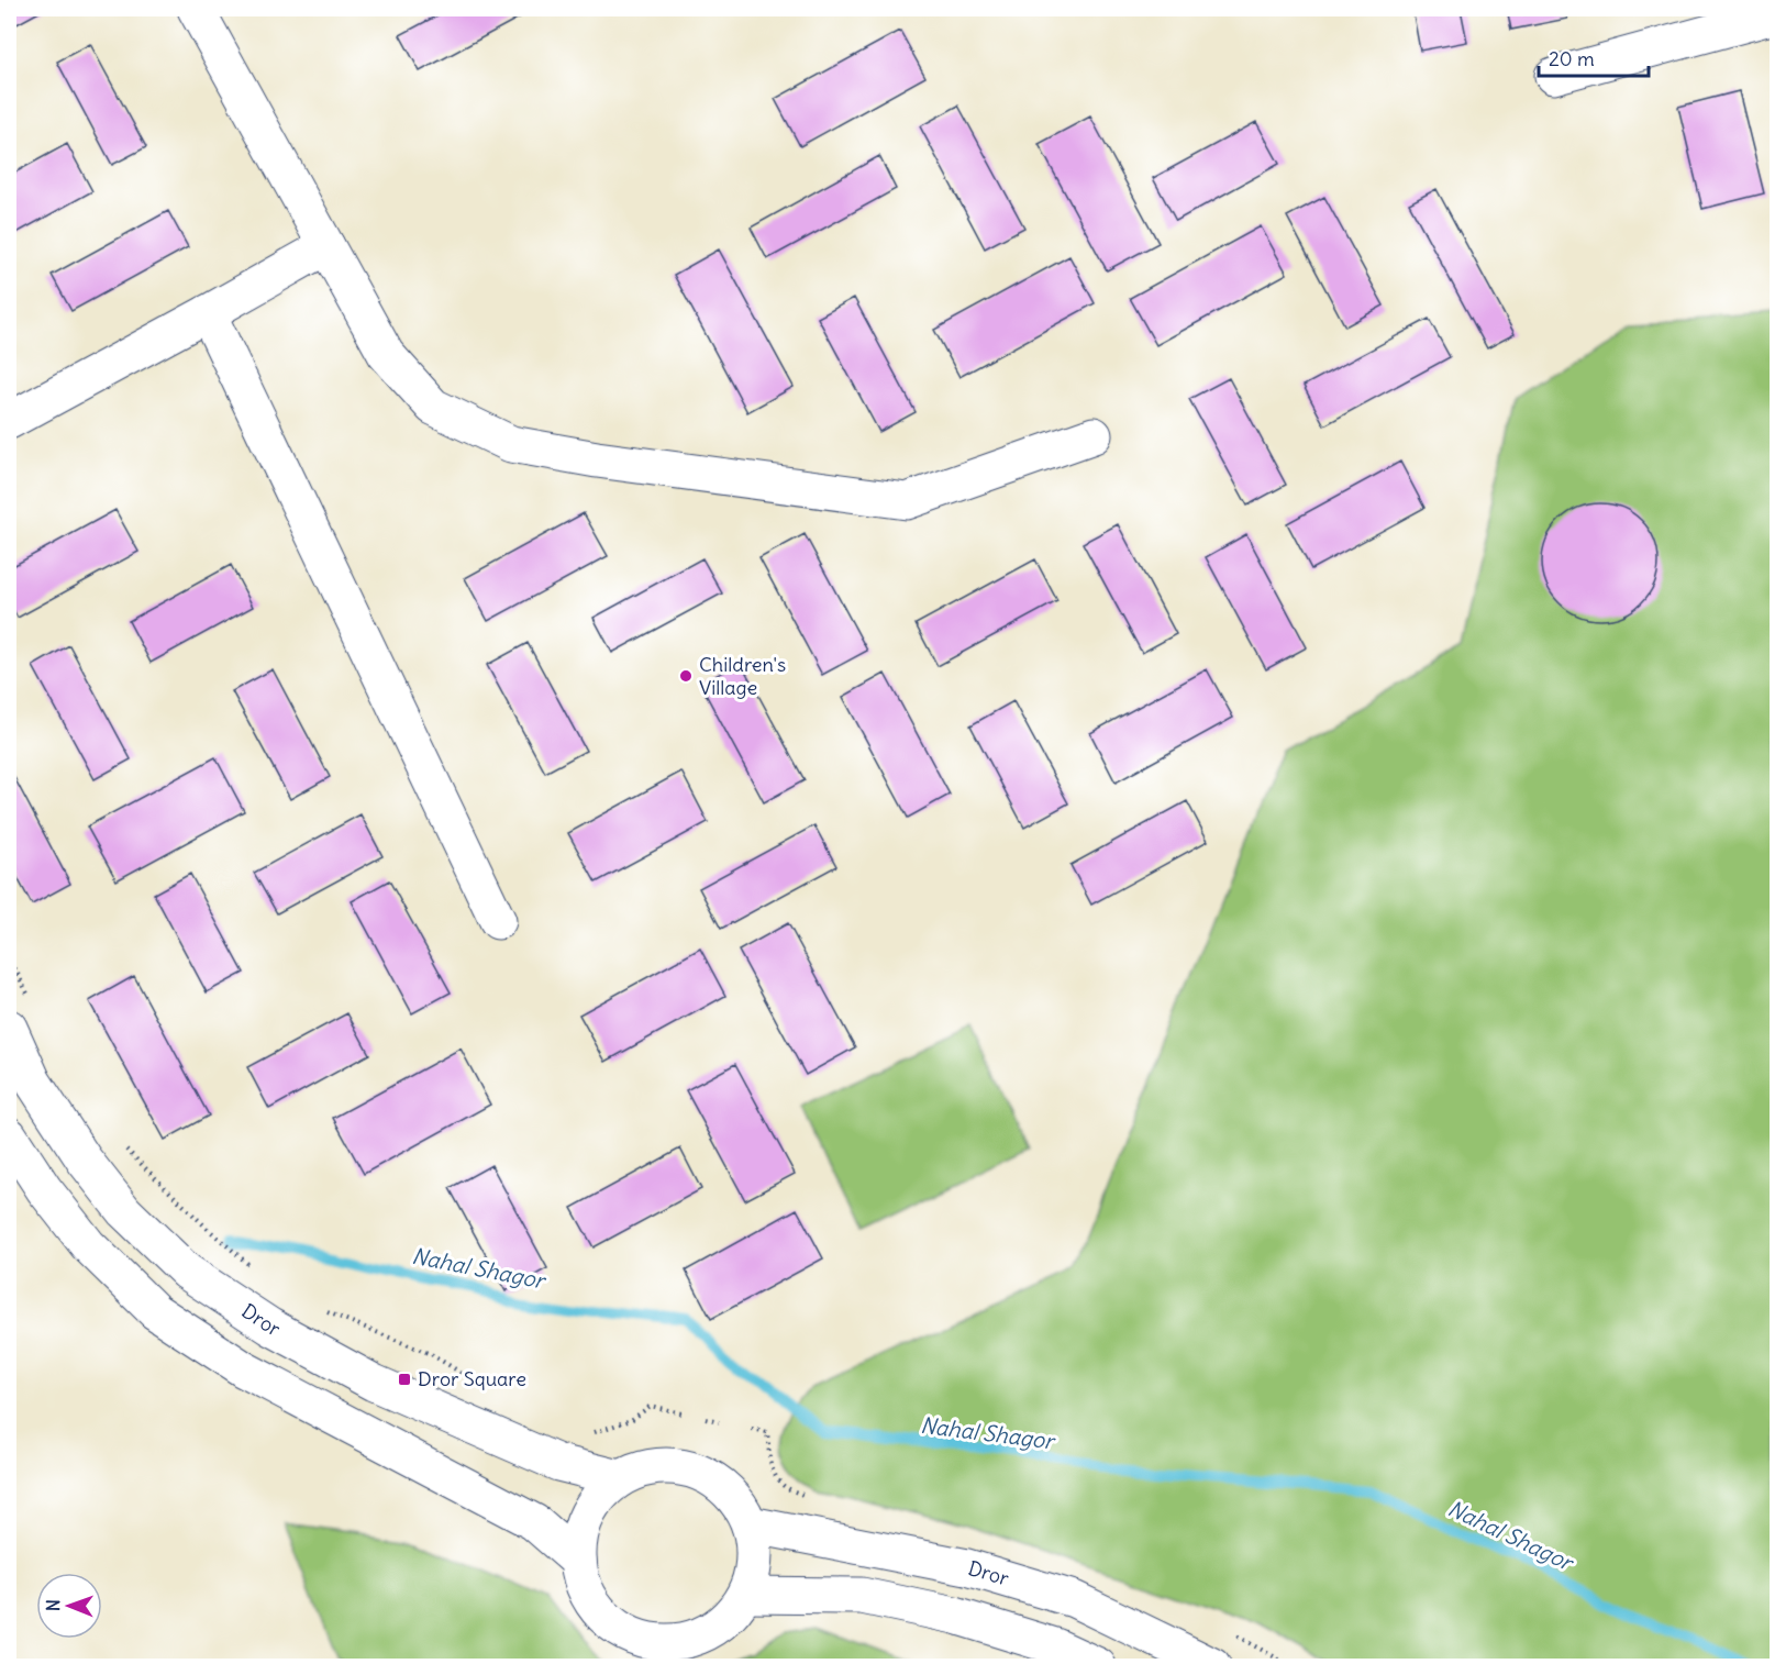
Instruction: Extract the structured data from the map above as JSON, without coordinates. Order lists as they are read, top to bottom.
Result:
{
  "streets": {
    "street": ["Dror"]
  },
  "water": ["Nahal Shagor"],
  "places": {
    "other": ["Children's Village"],
    "transit": ["Dror Square"]
  },
  "scale_bar": "20 m",
  "north": "left"
}
